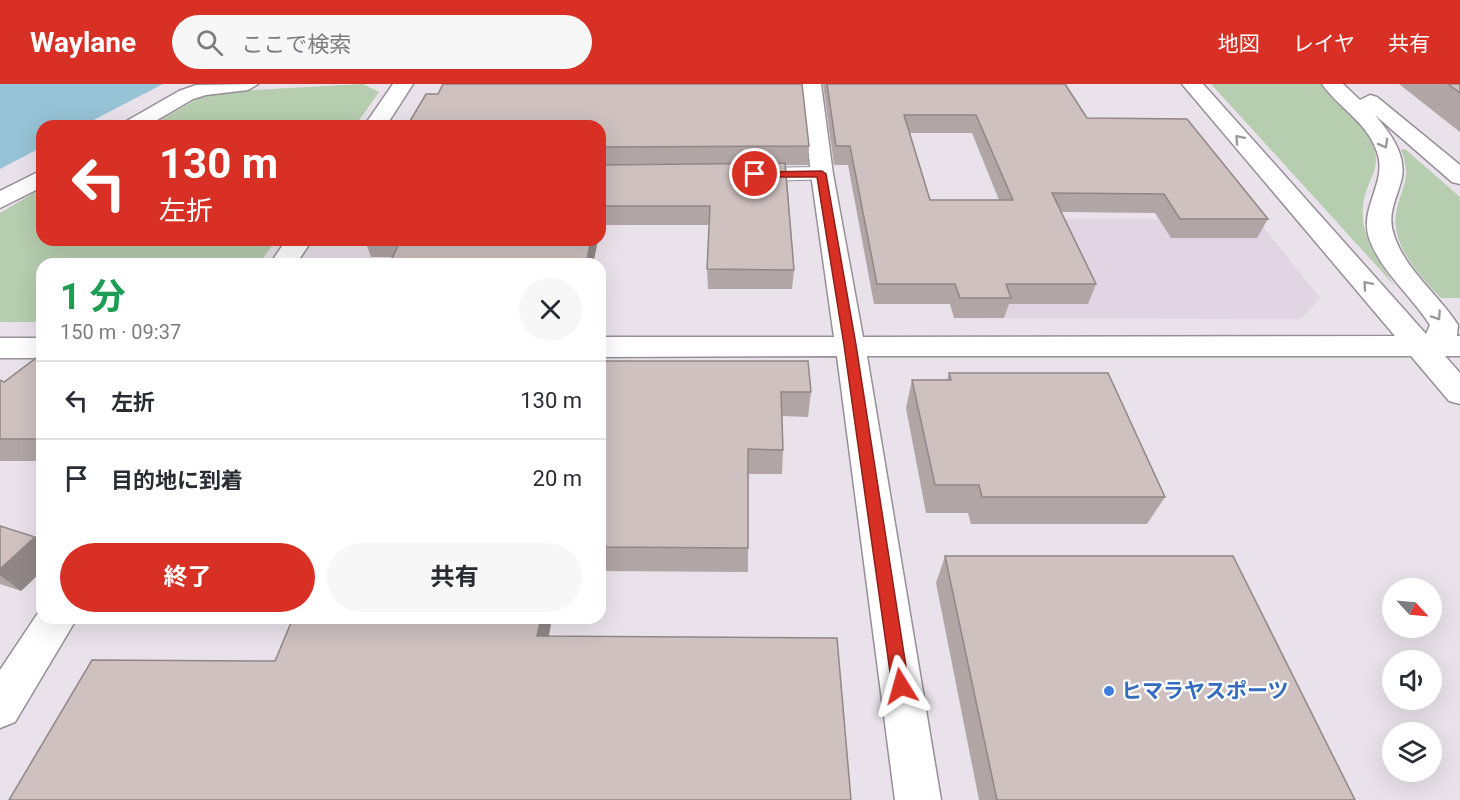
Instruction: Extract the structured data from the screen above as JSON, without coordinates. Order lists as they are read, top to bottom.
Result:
{
  "places": ["ヒマラヤスポーツ"],
  "north": "bottom right",
  "page": {
    "header": "Waylane",
    "search": "ここで検索",
    "nav": ["地図", "レイヤ", "共有"],
    "turn": ["130 m", "左折"],
    "heading": ["1 分", "150 m · 09:37"],
    "list": [
      {
        "name": "左折",
        "value": "130 m"
      },
      {
        "name": "目的地に到着",
        "value": "20 m"
      }
    ],
    "buttons": ["終了", "共有"]
  }
}
